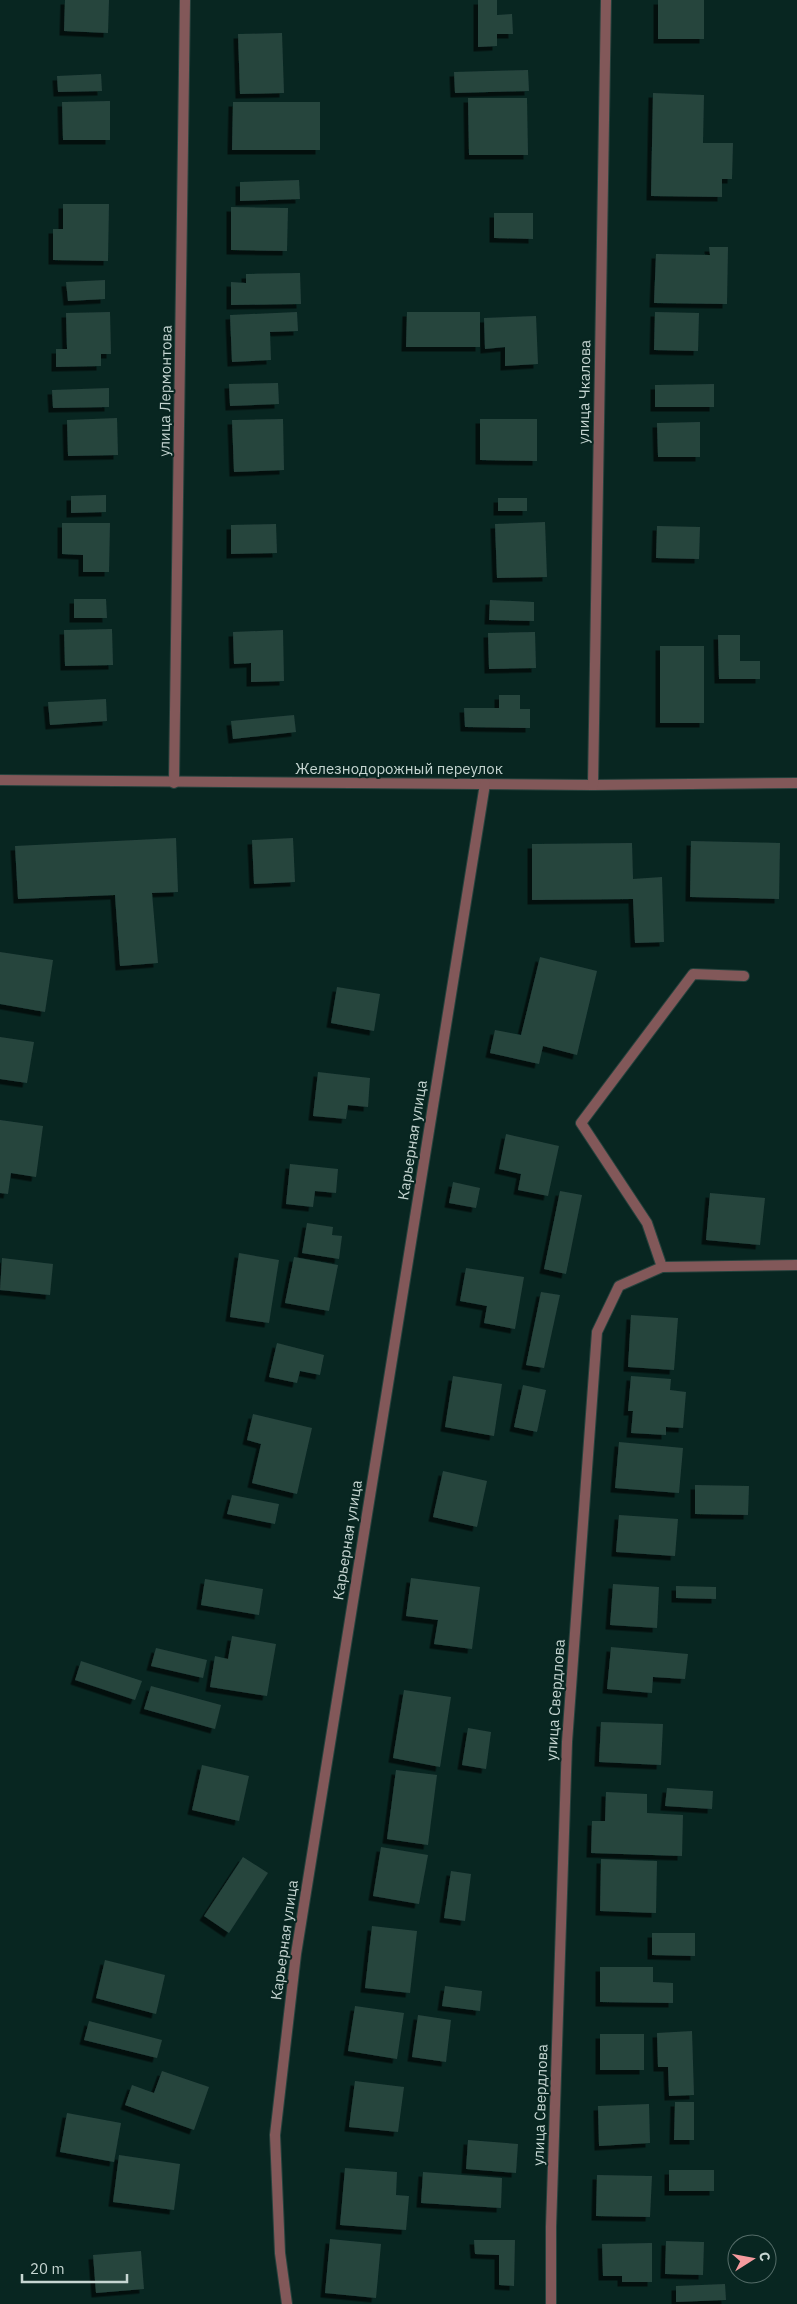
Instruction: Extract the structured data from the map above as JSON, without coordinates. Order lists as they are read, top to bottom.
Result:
{
  "streets": {
    "street": [
      "улица Лермонтова",
      "улица Чкалова",
      "Железнодорожный переулок",
      "Карьерная улица",
      "улица Свердлова"
    ]
  },
  "crossings": [
    ["улица Лермонтова", "Железнодорожный переулок"],
    ["улица Чкалова", "Железнодорожный переулок"],
    ["Железнодорожный переулок", "Карьерная улица"]
  ],
  "scale_bar": "20 m",
  "north": "right"
}
